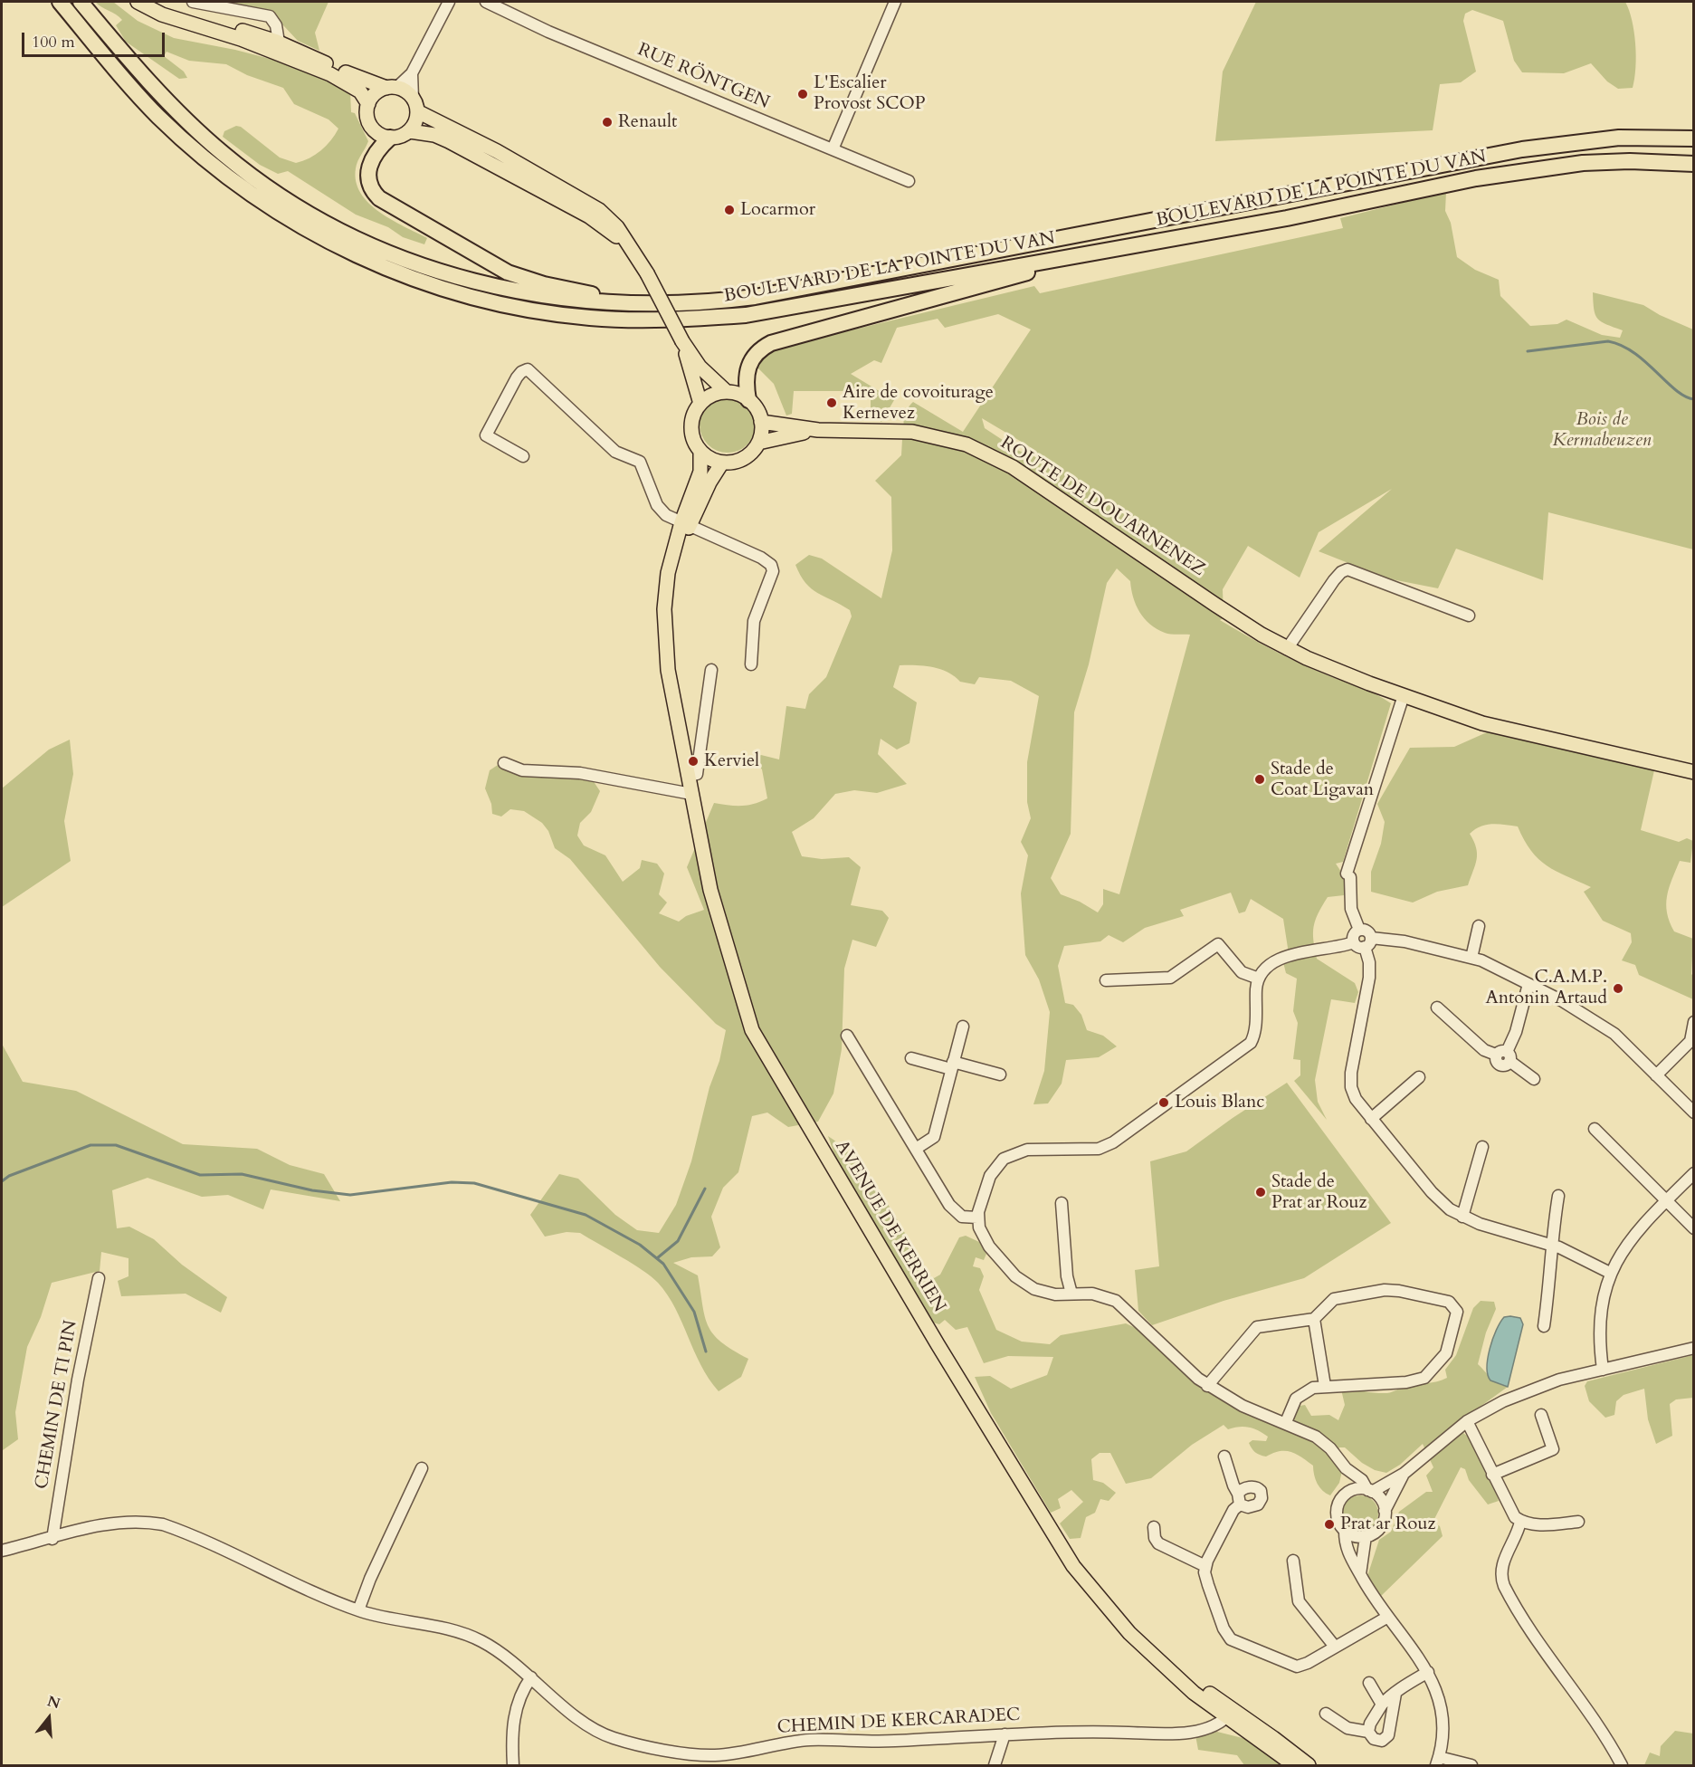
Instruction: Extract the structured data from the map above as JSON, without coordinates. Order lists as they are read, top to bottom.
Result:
{
  "streets": {
    "highway": ["BOULEVARD DE LA POINTE DU VAN"],
    "main road": ["ROUTE DE DOUARNENEZ", "AVENUE DE KERRIEN"],
    "street": ["RUE RÖNTGEN", "CHEMIN DE TI PIN", "CHEMIN DE KERCARADEC"]
  },
  "crossings": [
    ["ROUTE DE DOUARNENEZ", "AVENUE DE KERRIEN"],
    ["AVENUE DE KERRIEN", "CHEMIN DE KERCARADEC"],
    ["CHEMIN DE TI PIN", "CHEMIN DE KERCARADEC"]
  ],
  "parks": ["Bois de Kermabeuzen"],
  "places": [
    "L'Escalier Provost SCOP",
    "Renault",
    "Locarmor",
    "Aire de covoiturage Kernevez",
    "Kerviel",
    "Stade de Coat Ligavan",
    "C.A.M.P. Antonin Artaud",
    "Louis Blanc",
    "Stade de Prat ar Rouz",
    "Prat ar Rouz"
  ],
  "scale_bar": "100 m",
  "north": "top"
}
